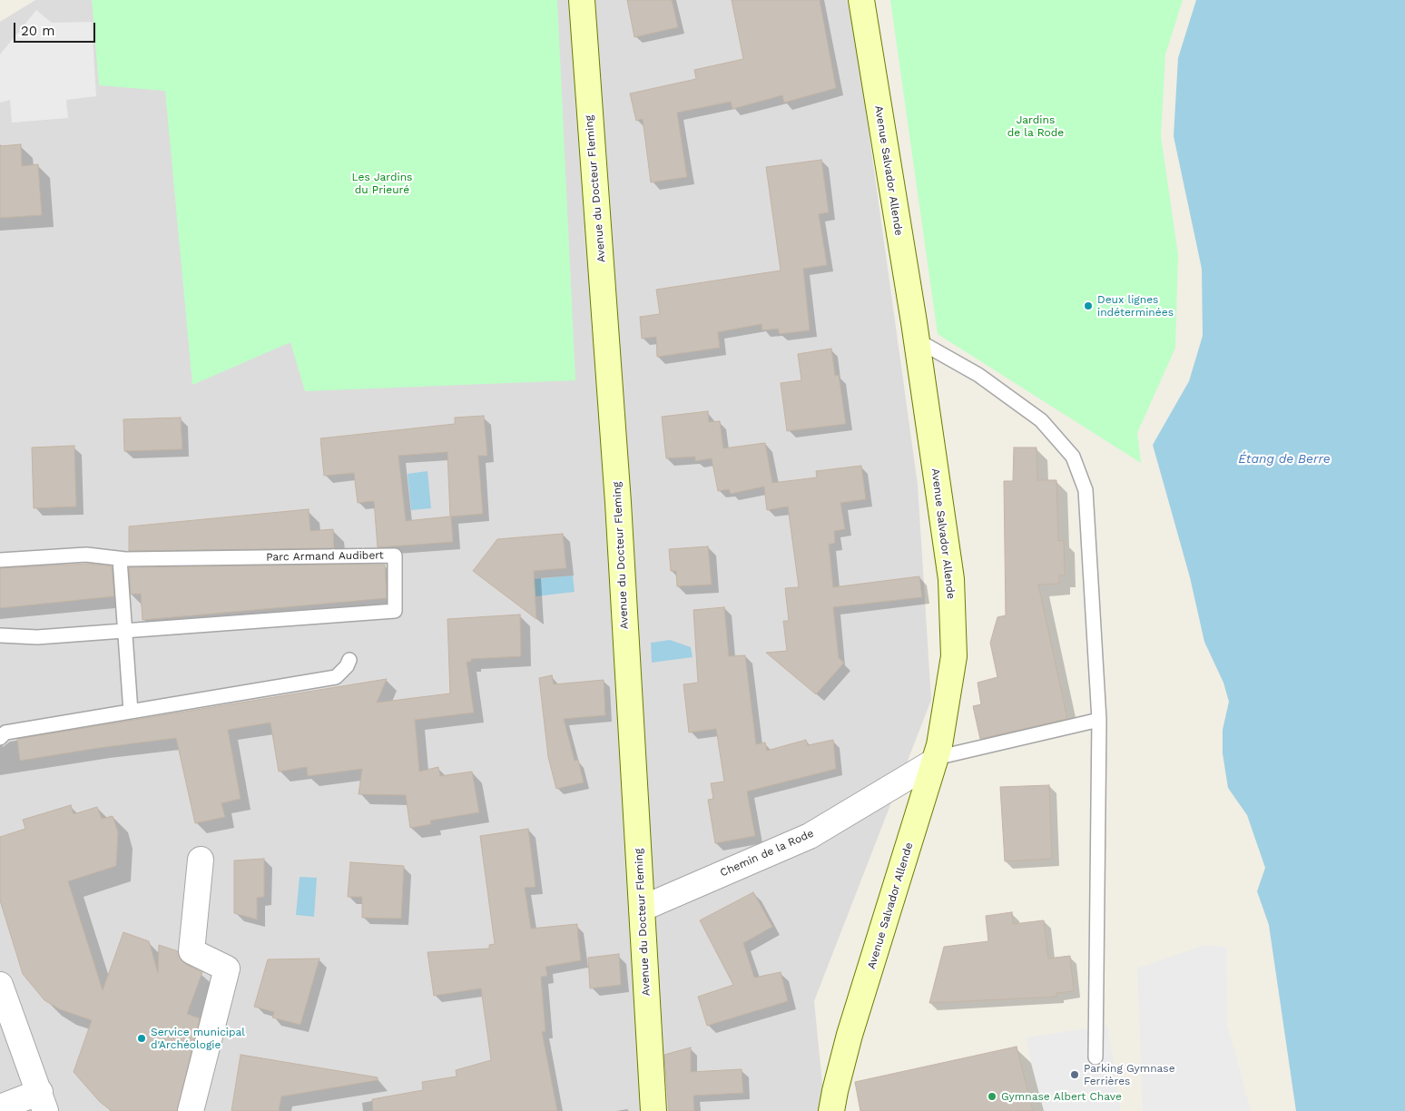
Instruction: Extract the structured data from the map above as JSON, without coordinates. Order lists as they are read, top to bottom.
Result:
{
  "streets": {
    "main road": ["Avenue Salvador Allende", "Avenue du Docteur Fleming"],
    "street": ["Chemin de la Rode"],
    "lane": ["Parc Armand Audibert"]
  },
  "crossings": [
    ["Avenue Salvador Allende", "Chemin de la Rode"],
    ["Avenue du Docteur Fleming", "Chemin de la Rode"]
  ],
  "water": ["Étang de Berre"],
  "parks": ["Jardins de la Rode", "Les Jardins du Prieuré"],
  "places": [
    "Deux lignes indéterminées",
    "Service municipal d'Archéologie",
    "Parking Gymnase Ferrières",
    "Gymnase Albert Chave"
  ],
  "scale_bar": "20 m"
}
